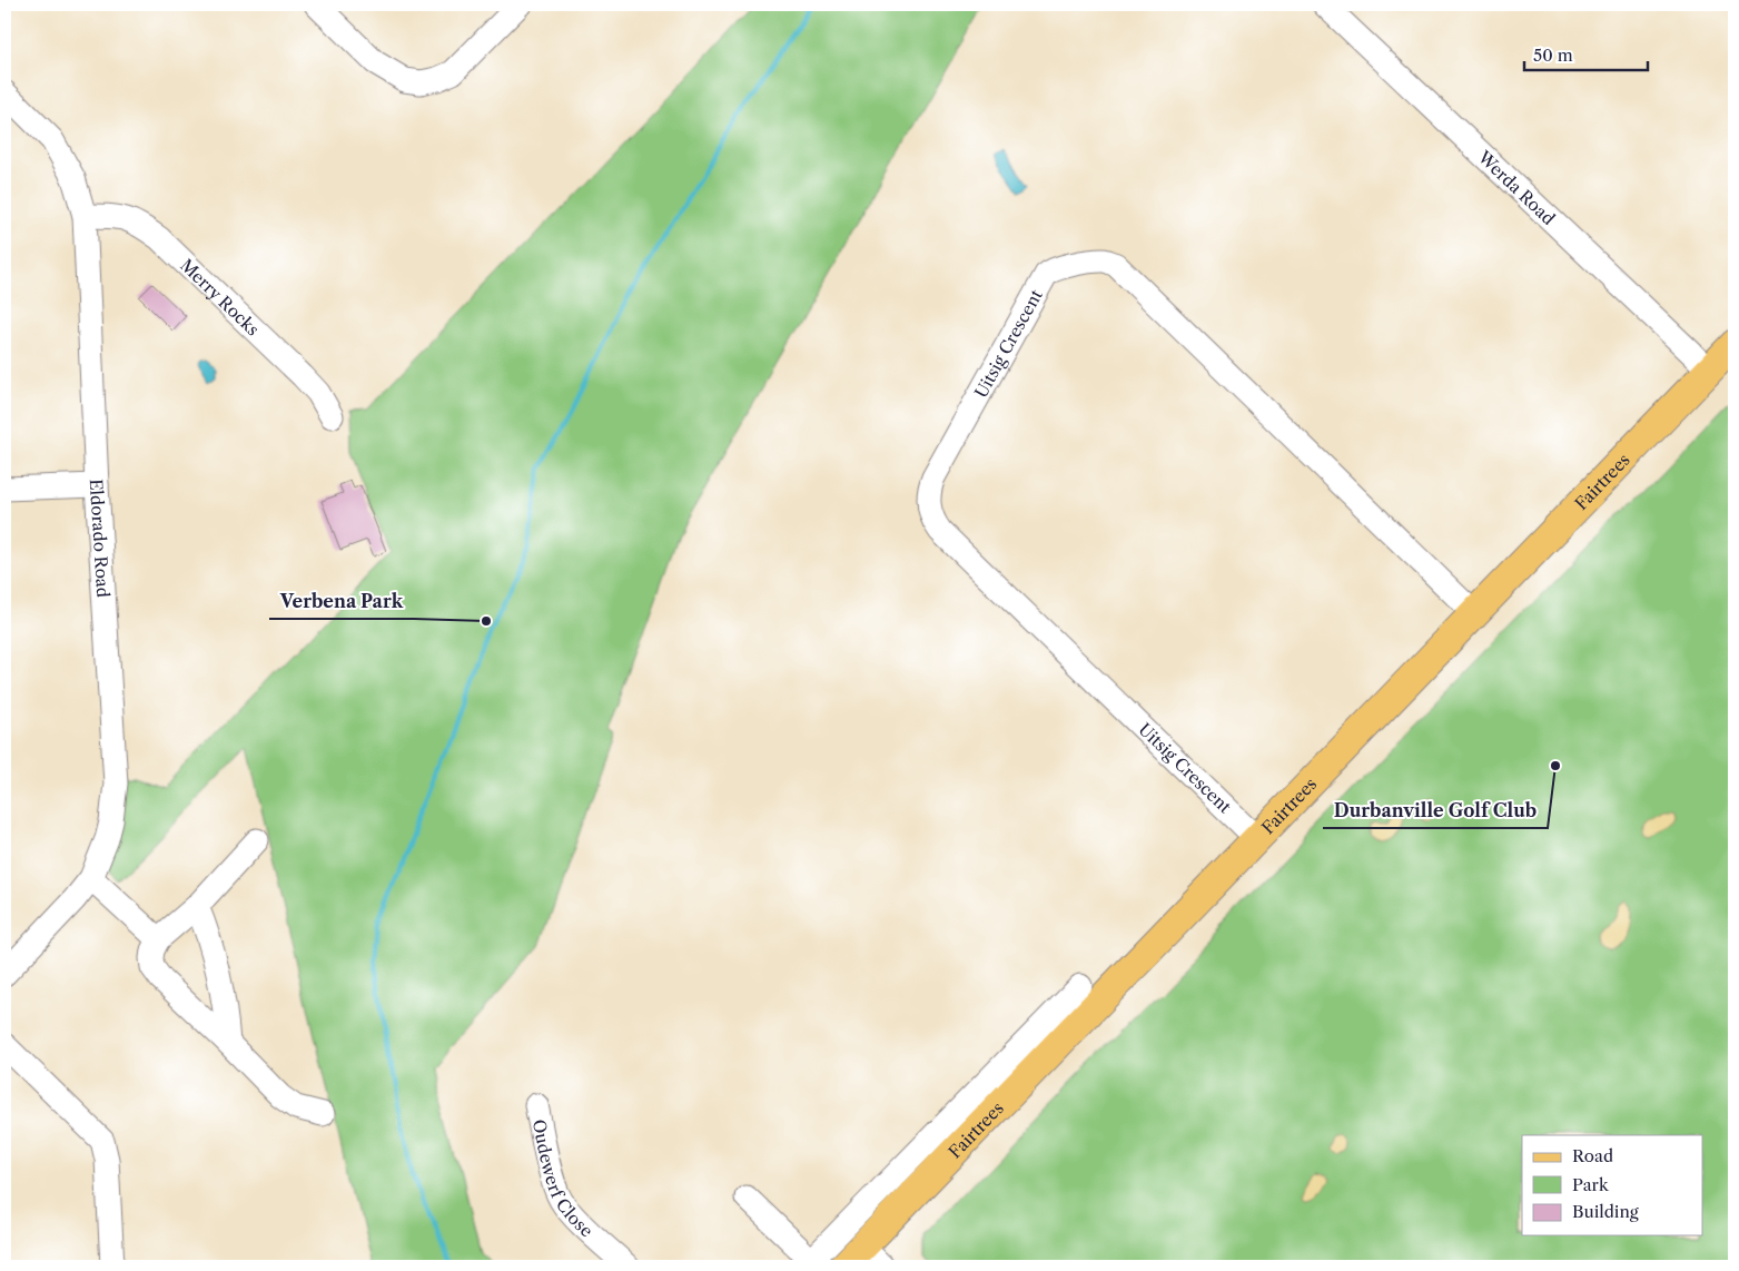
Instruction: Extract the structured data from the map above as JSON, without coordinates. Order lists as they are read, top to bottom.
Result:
{
  "streets": {
    "main road": ["Fairtrees"],
    "street": [
      "Werda Road",
      "Merry Rocks",
      "Uitsig Crescent",
      "Eldorado Road",
      "Oudewerf Close"
    ]
  },
  "crossings": [
    ["Werda Road", "Fairtrees"],
    ["Merry Rocks", "Eldorado Road"],
    ["Uitsig Crescent", "Fairtrees"]
  ],
  "places": ["Verbena Park", "Durbanville Golf Club"],
  "legend": ["Road", "Park", "Building"],
  "scale_bar": "50 m"
}
